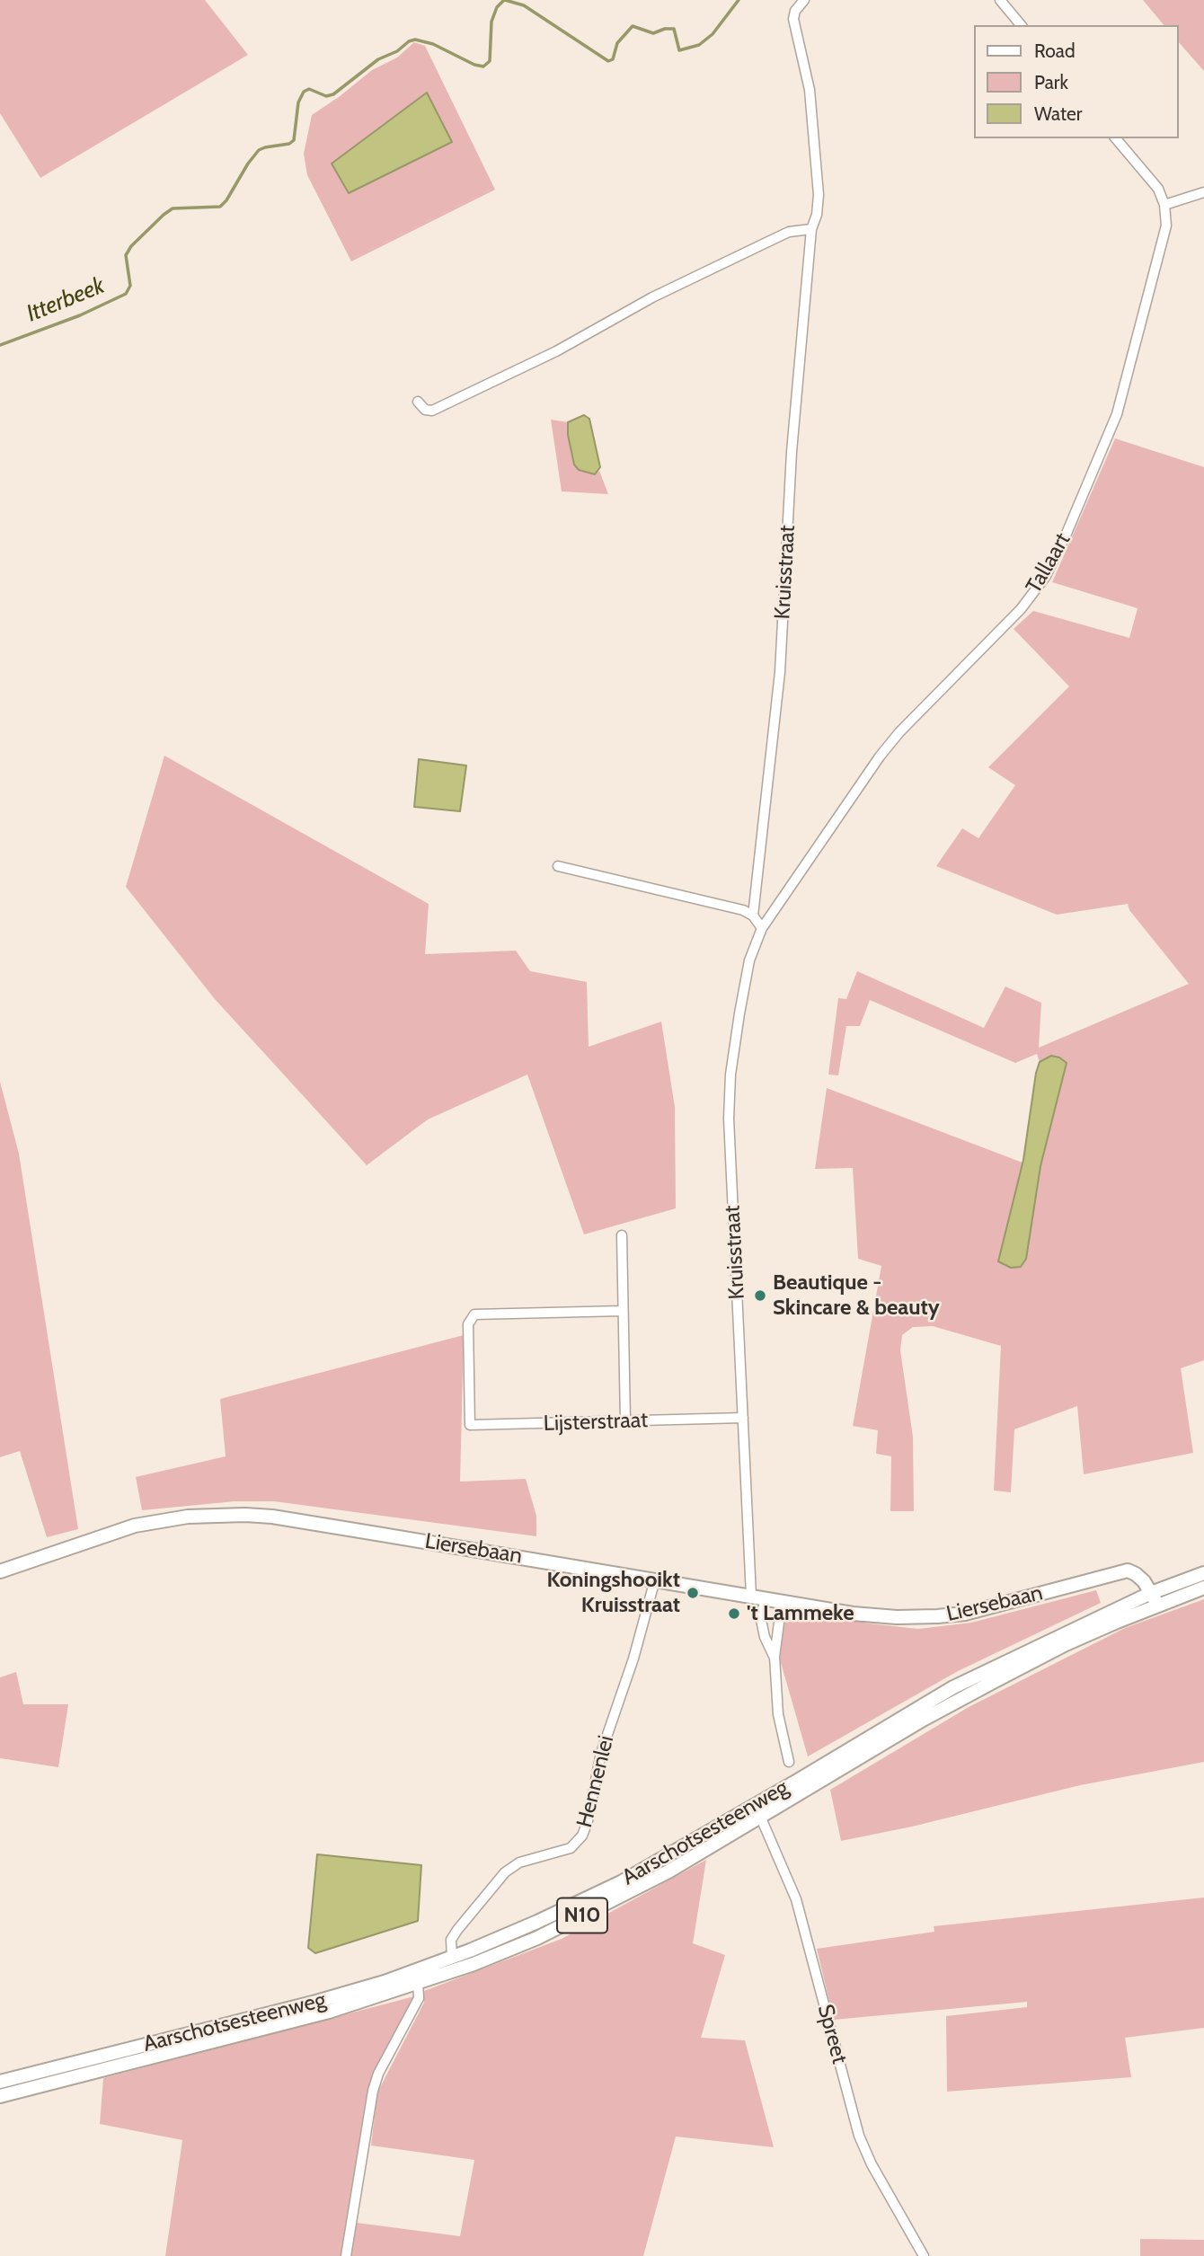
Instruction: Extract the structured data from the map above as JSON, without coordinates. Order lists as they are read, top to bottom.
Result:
{
  "streets": {
    "main road": ["Liersebaan", "Aarschotsesteenweg", "N10"],
    "street": [
      "Tallaart",
      "Kruisstraat",
      "Lijsterstraat",
      "Hennenlei",
      "Spreet"
    ]
  },
  "crossings": [
    ["Tallaart", "Kruisstraat"],
    ["Kruisstraat", "Lijsterstraat"],
    ["Kruisstraat", "Liersebaan"],
    ["Liersebaan", "Hennenlei"],
    ["Liersebaan", "Aarschotsesteenweg"],
    ["Hennenlei", "Aarschotsesteenweg"],
    ["Aarschotsesteenweg", "Spreet"]
  ],
  "water": ["Itterbeek"],
  "places": ["Beautique - Skincare & beauty", "Koningshooikt Kruisstraat", "'t Lammeke"],
  "legend": ["Road", "Park", "Water"]
}
